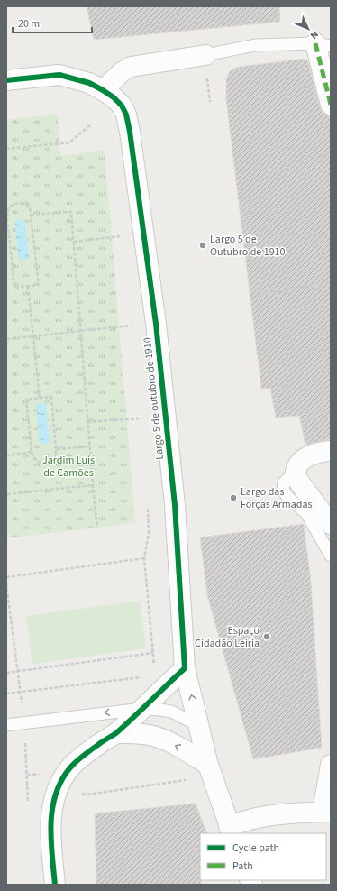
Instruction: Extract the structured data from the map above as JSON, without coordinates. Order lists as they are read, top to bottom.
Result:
{
  "streets": {
    "main road": ["Largo 5 de outubro de 1910"]
  },
  "parks": ["Jardim Luís de Camões"],
  "places": ["Largo 5 de Outubro de 1910", "Largo das Forças Armadas", "Espaço Cidadão Leiria"],
  "legend": ["Cycle path", "Path"],
  "scale_bar": "20 m",
  "north": "bottom right"
}
